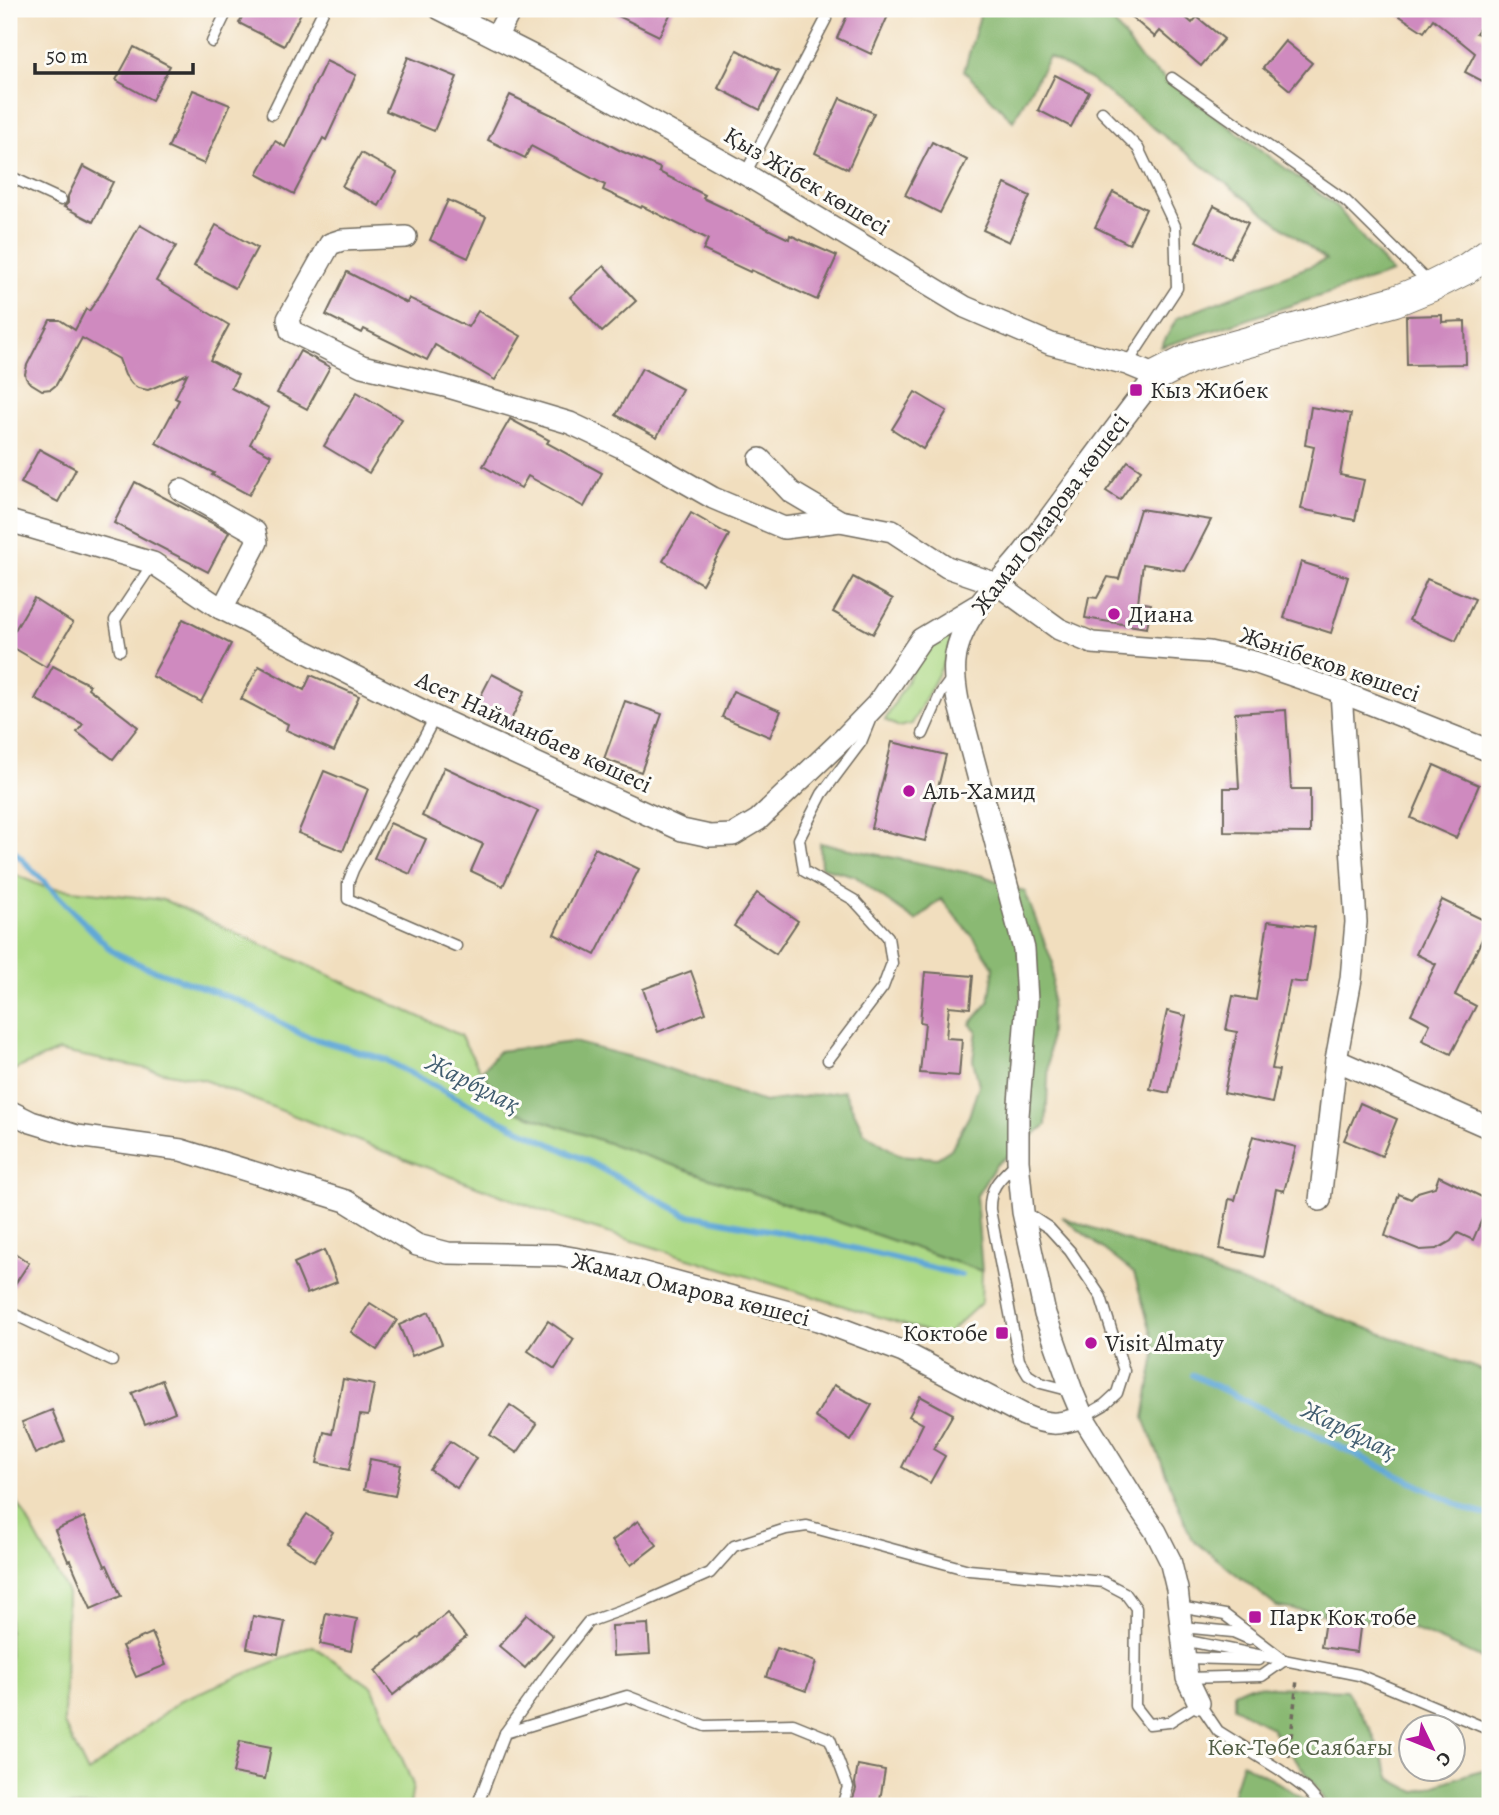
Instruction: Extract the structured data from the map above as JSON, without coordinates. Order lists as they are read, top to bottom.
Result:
{
  "streets": {
    "street": [
      "Қыз Жібек көшесі",
      "Жамал Омарова көшесі",
      "Жәнібеков көшесі",
      "Асет Найманбаев көшесі"
    ]
  },
  "crossings": [
    ["Қыз Жібек көшесі", "Жамал Омарова көшесі"],
    ["Жамал Омарова көшесі", "Жәнібеков көшесі"],
    ["Жамал Омарова көшесі", "Асет Найманбаев көшесі"]
  ],
  "water": ["Жарбұлақ"],
  "parks": ["Көк-Төбе Саябағы"],
  "places": {
    "transit": ["Кыз Жибек", "Коктобе", "Парк Кок тобе"],
    "other": ["Диана", "Аль-Хамид", "Visit Almaty"]
  },
  "scale_bar": "50 m",
  "north": "bottom right"
}
